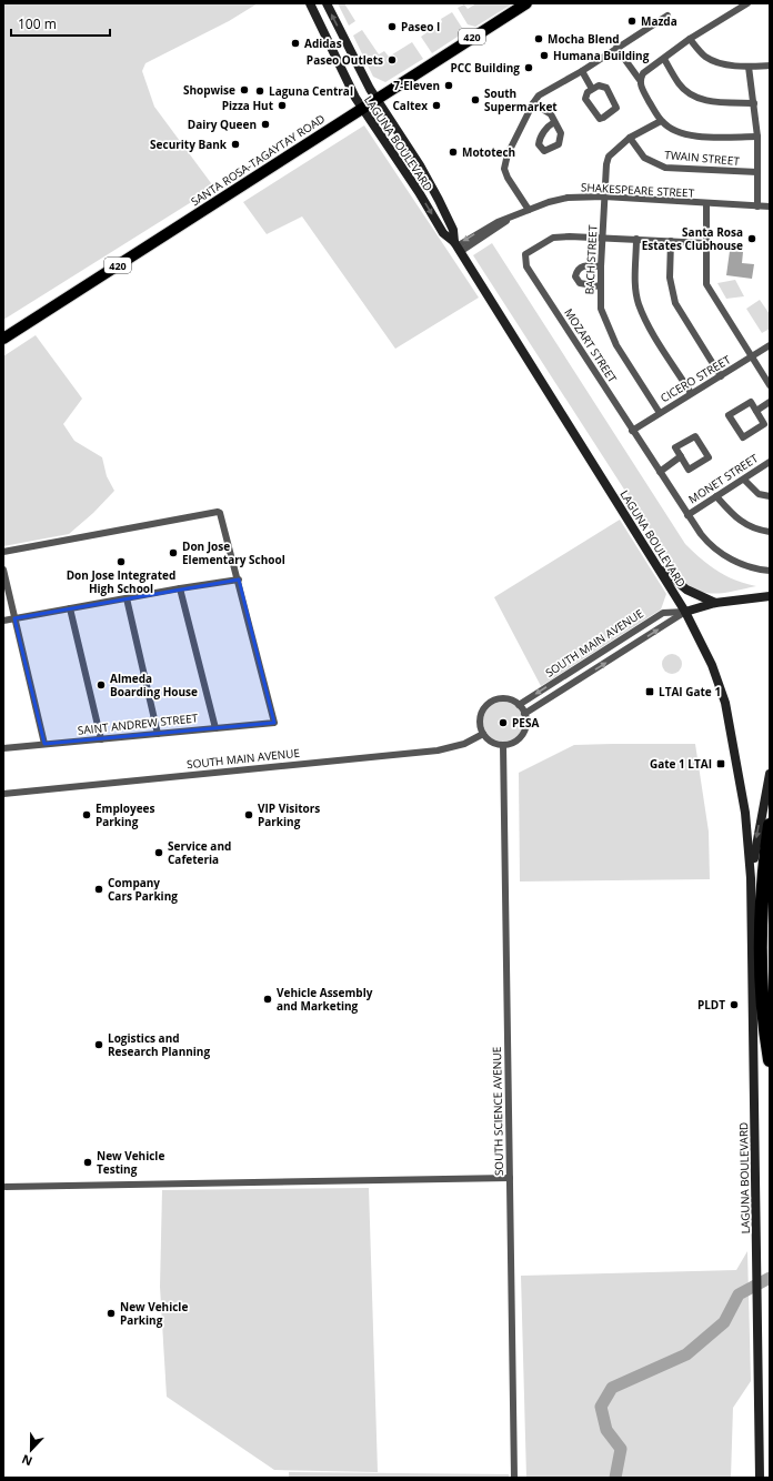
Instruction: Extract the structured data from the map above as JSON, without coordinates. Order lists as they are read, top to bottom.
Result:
{
  "streets": {
    "main road": ["420", "LAGUNA BOULEVARD", "SANTA ROSA-TAGAYTAY ROAD"],
    "street": [
      "TWAIN STREET",
      "SHAKESPEARE STREET",
      "BACH STREET",
      "MOZART STREET",
      "CICERO STREET",
      "MONET STREET",
      "SOUTH MAIN AVENUE",
      "SAINT ANDREW STREET",
      "SOUTH SCIENCE AVENUE"
    ]
  },
  "crossings": [
    ["LAGUNA BOULEVARD", "SANTA ROSA-TAGAYTAY ROAD"],
    ["LAGUNA BOULEVARD", "SHAKESPEARE STREET"],
    ["LAGUNA BOULEVARD", "SOUTH MAIN AVENUE"],
    ["TWAIN STREET", "BACH STREET"],
    ["SHAKESPEARE STREET", "BACH STREET"],
    ["BACH STREET", "MOZART STREET"],
    ["BACH STREET", "CICERO STREET"],
    ["MOZART STREET", "CICERO STREET"],
    ["MOZART STREET", "MONET STREET"],
    ["SOUTH MAIN AVENUE", "SOUTH SCIENCE AVENUE"]
  ],
  "places": {
    "other": [
      "Mazda",
      "Paseo I",
      "Mocha Blend",
      "Adidas",
      "Humana Building",
      "Paseo Outlets",
      "PCC Building",
      "7-Eleven",
      "Shopwise",
      "Laguna Central",
      "South Supermarket",
      "Pizza Hut",
      "Caltex",
      "Dairy Queen",
      "Security Bank",
      "Mototech",
      "Santa Rosa Estates Clubhouse",
      "Don Jose Elementary School",
      "Don Jose Integrated High School",
      "Almeda Boarding House",
      "PESA",
      "Employees Parking",
      "VIP Visitors Parking",
      "Service and Cafeteria",
      "Company Cars Parking",
      "Vehicle Assembly and Marketing",
      "PLDT",
      "Logistics and Research Planning",
      "New Vehicle Testing",
      "New Vehicle Parking"
    ],
    "transit": ["LTAI Gate 1", "Gate 1 LTAI"]
  },
  "scale_bar": "100 m",
  "north": "bottom"
}
